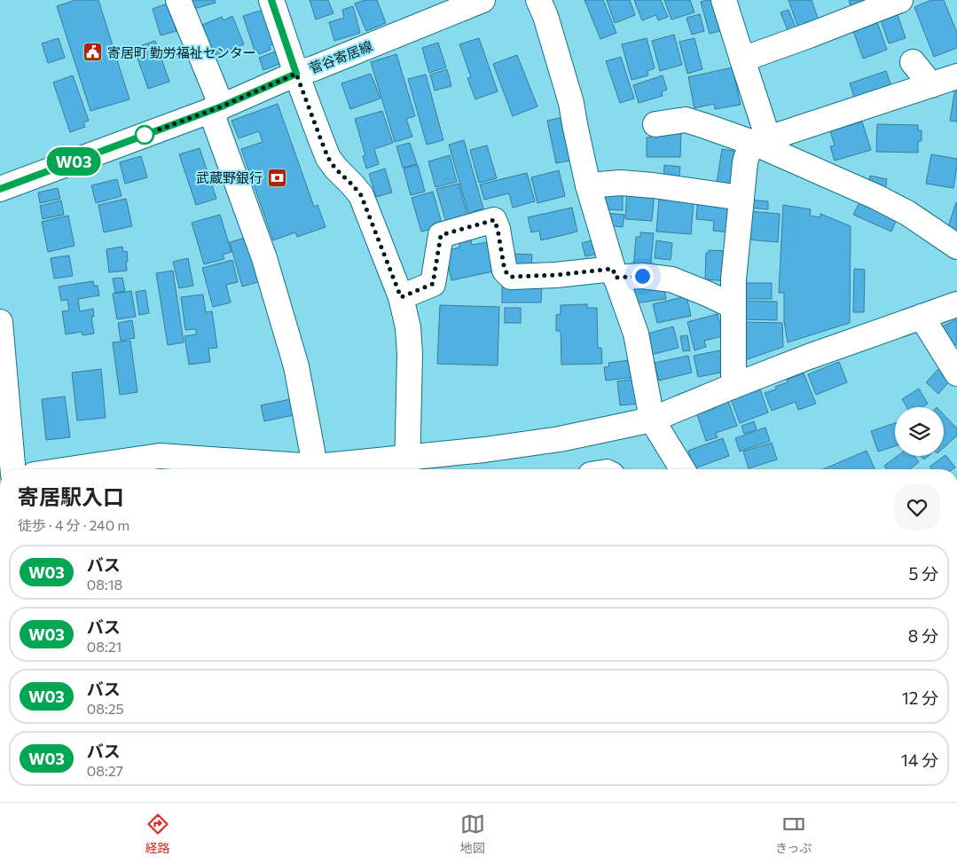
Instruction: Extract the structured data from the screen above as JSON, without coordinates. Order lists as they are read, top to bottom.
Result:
{
  "streets": {
    "street": ["菅谷寄居線"]
  },
  "places": {
    "public building": ["寄居町 勤労福祉センター"],
    "bank": ["武蔵野銀行"]
  },
  "lines": ["bus line W03"],
  "page": {
    "on_map": "W03",
    "heading": ["寄居駅入口", "徒歩 · 4 分 · 240 m"],
    "list": [
      {
        "mark": "W03",
        "name": "バス",
        "note": "08:18",
        "value": "5 分"
      },
      {
        "mark": "W03",
        "name": "バス",
        "note": "08:21",
        "value": "8 分"
      },
      {
        "mark": "W03",
        "name": "バス",
        "note": "08:25",
        "value": "12 分"
      },
      {
        "mark": "W03",
        "name": "バス",
        "note": "08:27",
        "value": "14 分"
      }
    ],
    "tabs": ["経路", "地図", "きっぷ"]
  }
}
